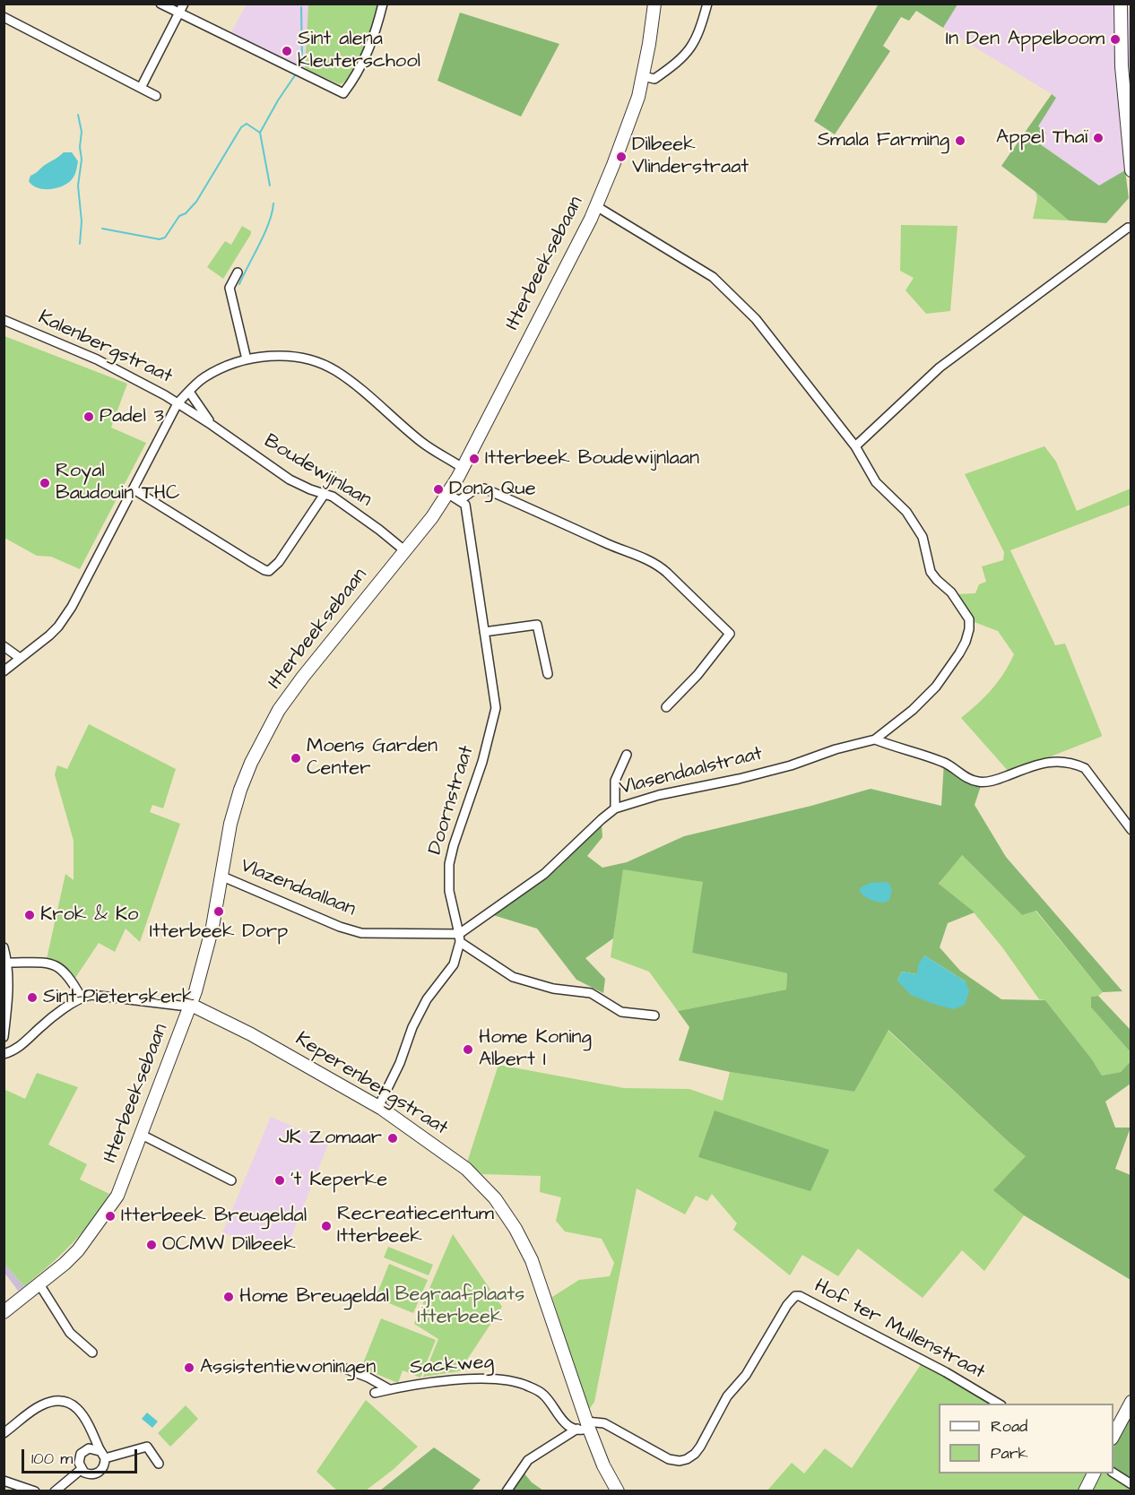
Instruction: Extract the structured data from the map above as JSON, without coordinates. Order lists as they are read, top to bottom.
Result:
{
  "streets": {
    "main road": ["Itterbeeksebaan", "Keperenbergstraat"],
    "street": [
      "Kalenbergstraat",
      "Boudewijnlaan",
      "Vlasendaalstraat",
      "Doornstraat",
      "Vlazendaallaan",
      "Hof ter Mullenstraat",
      "Sackweg"
    ]
  },
  "crossings": [
    ["Itterbeeksebaan", "Kalenbergstraat"],
    ["Itterbeeksebaan", "Boudewijnlaan"],
    ["Itterbeeksebaan", "Vlazendaallaan"],
    ["Itterbeeksebaan", "Keperenbergstraat"],
    ["Kalenbergstraat", "Boudewijnlaan"],
    ["Vlasendaalstraat", "Doornstraat"],
    ["Vlasendaalstraat", "Vlazendaallaan"],
    ["Doornstraat", "Vlazendaallaan"],
    ["Keperenbergstraat", "Hof ter Mullenstraat"],
    ["Keperenbergstraat", "Sackweg"],
    ["Hof ter Mullenstraat", "Sackweg"]
  ],
  "parks": ["Begraafplaats Itterbeek"],
  "places": [
    "In Den Appelboom",
    "Sint alena kleuterschool",
    "Appel Thaï",
    "Smala Farming",
    "Dilbeek Vlinderstraat",
    "Padel 3",
    "Itterbeek Boudewijnlaan",
    "Royal Baudouin THC",
    "Dong Que",
    "Moens Garden Center",
    "Itterbeek Dorp",
    "Krok & Ko",
    "Sint-Pieterskerk",
    "Home Koning Albert I",
    "JK Zomaar",
    "'t Keperke",
    "Itterbeek Breugeldal",
    "Recreatiecentum Itterbeek",
    "OCMW Dilbeek",
    "Home Breugeldal",
    "Assistentiewoningen"
  ],
  "legend": ["Road", "Park"],
  "scale_bar": "100 m"
}
